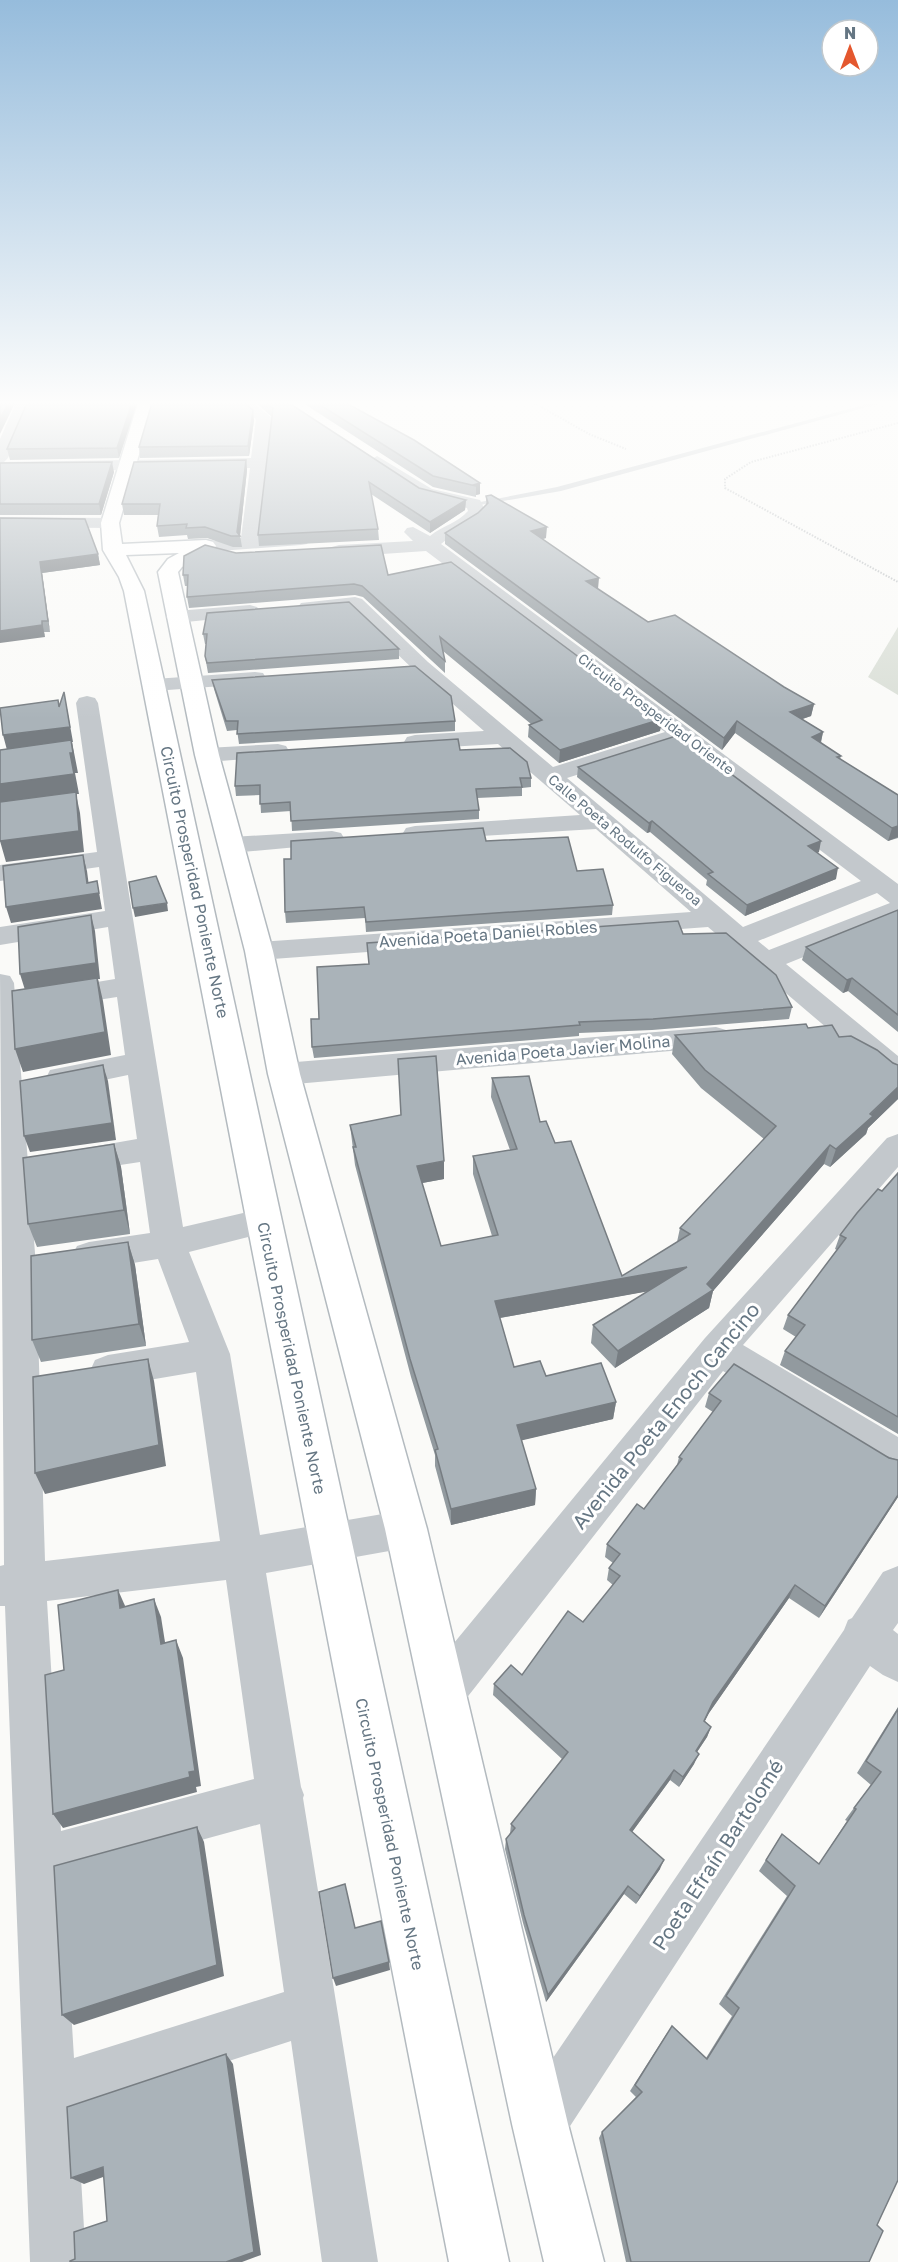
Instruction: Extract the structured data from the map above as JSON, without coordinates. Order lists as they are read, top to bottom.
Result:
{
  "streets": {
    "street": [
      "Circuito Prosperidad Oriente",
      "Calle Poeta Rodulfo Figueroa",
      "Circuito Prosperidad Poniente Norte",
      "Avenida Poeta Daniel Robles",
      "Avenida Poeta Javier Molina",
      "Avenida Poeta Enoch Cancino",
      "Poeta Efraín Bartolomé"
    ]
  },
  "crossings": [
    ["Calle Poeta Rodulfo Figueroa", "Avenida Poeta Daniel Robles"]
  ],
  "north": "top"
}
